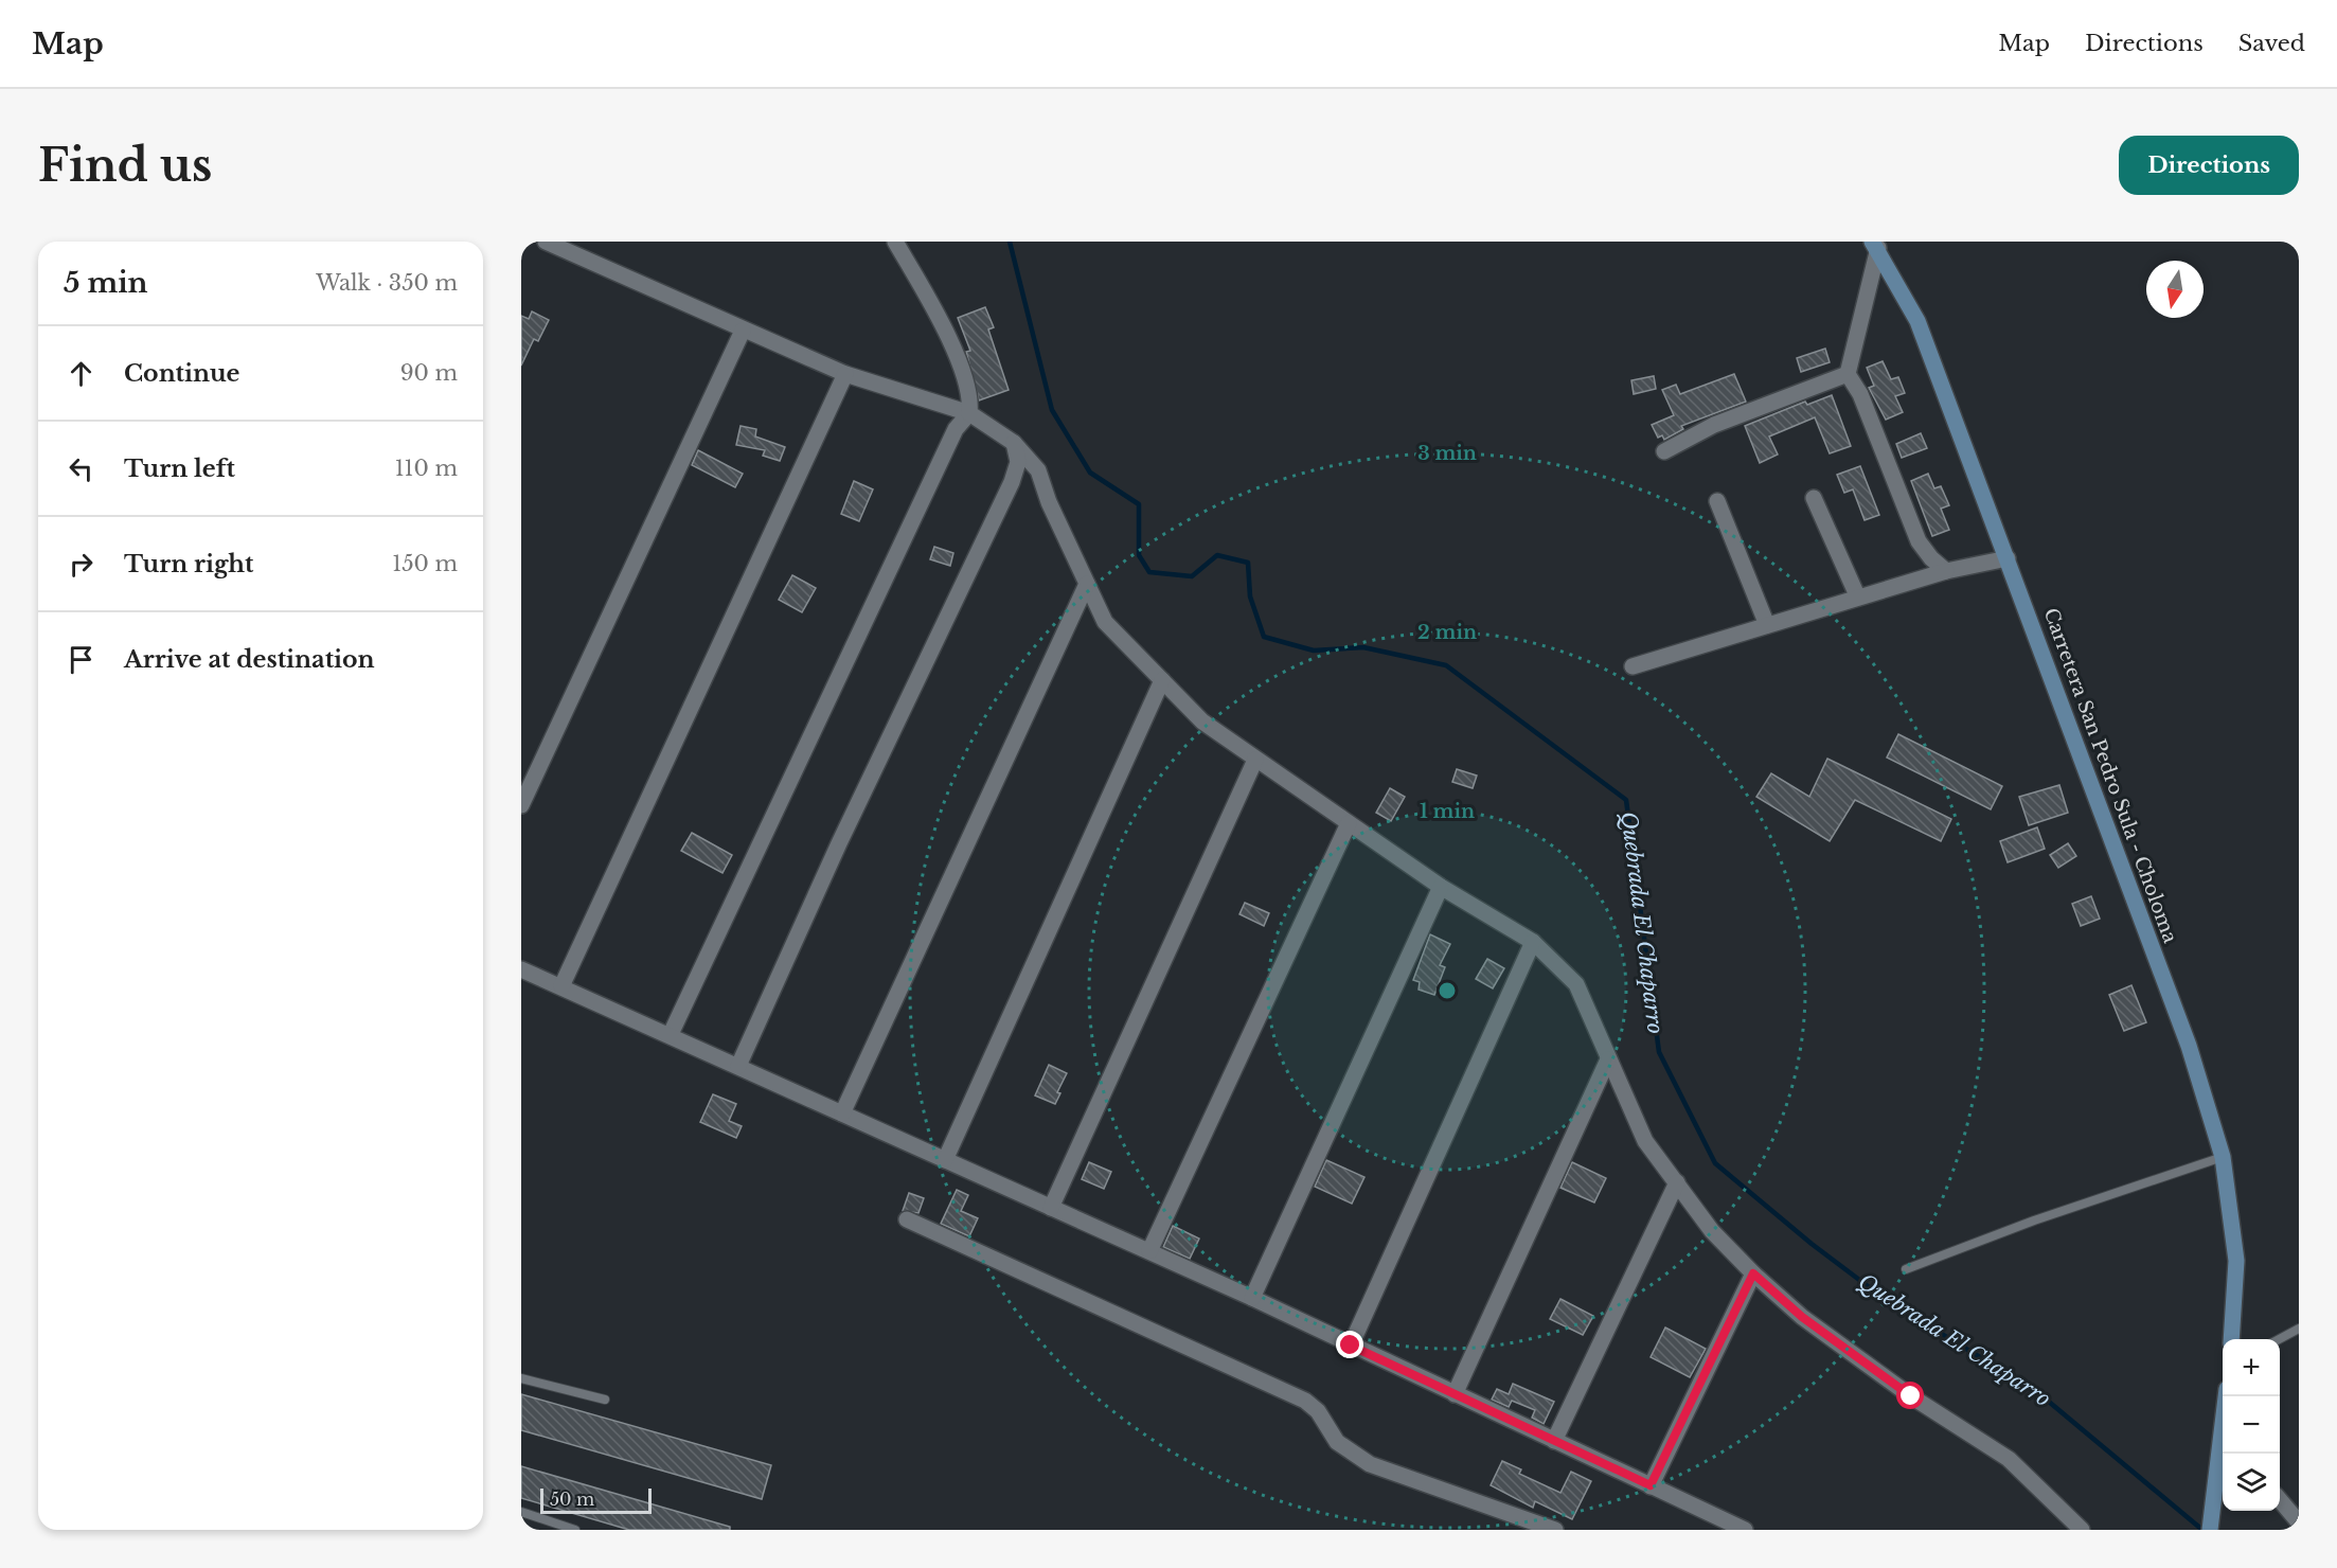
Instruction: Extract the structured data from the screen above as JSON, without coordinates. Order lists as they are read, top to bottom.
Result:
{
  "streets": {
    "main road": ["Carretera San Pedro Sula - Choloma"]
  },
  "water": ["Quebrada El Chaparro"],
  "scale_bar": "50 m",
  "north": "bottom",
  "page": {
    "header": "Map",
    "nav": ["Map", "Directions", "Saved"],
    "buttons": "Directions",
    "title": "Find us",
    "heading": ["5 min", "Walk · 350 m"],
    "list": [
      ["Continue", "90 m"],
      ["Turn left", "110 m"],
      ["Turn right", "150 m"],
      "Arrive at destination"
    ],
    "map_buttons": ["+", "−"],
    "scale": "50 m"
  },
  "rings": ["3 min", "2 min", "1 min"]
}
